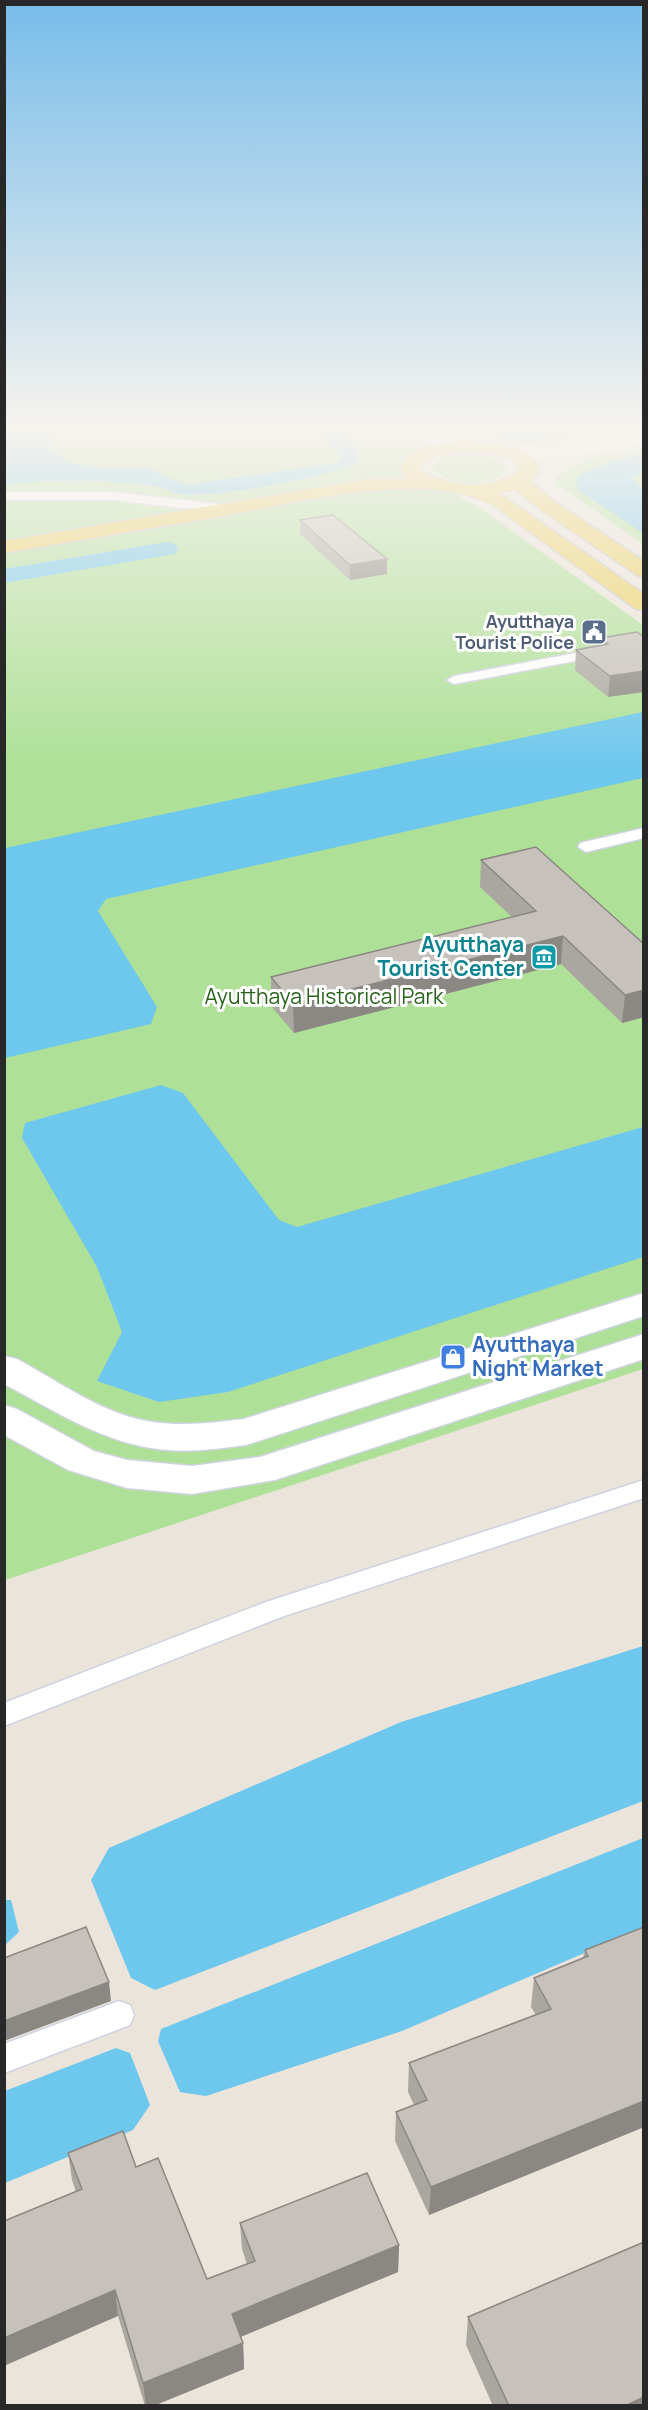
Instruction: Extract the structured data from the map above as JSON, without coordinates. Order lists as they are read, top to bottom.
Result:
{
  "parks": ["Ayutthaya Historical Park"],
  "places": {
    "public building": ["Ayutthaya Tourist Police"],
    "museum": ["Ayutthaya Tourist Center"],
    "shop": ["Ayutthaya Night Market"]
  }
}
